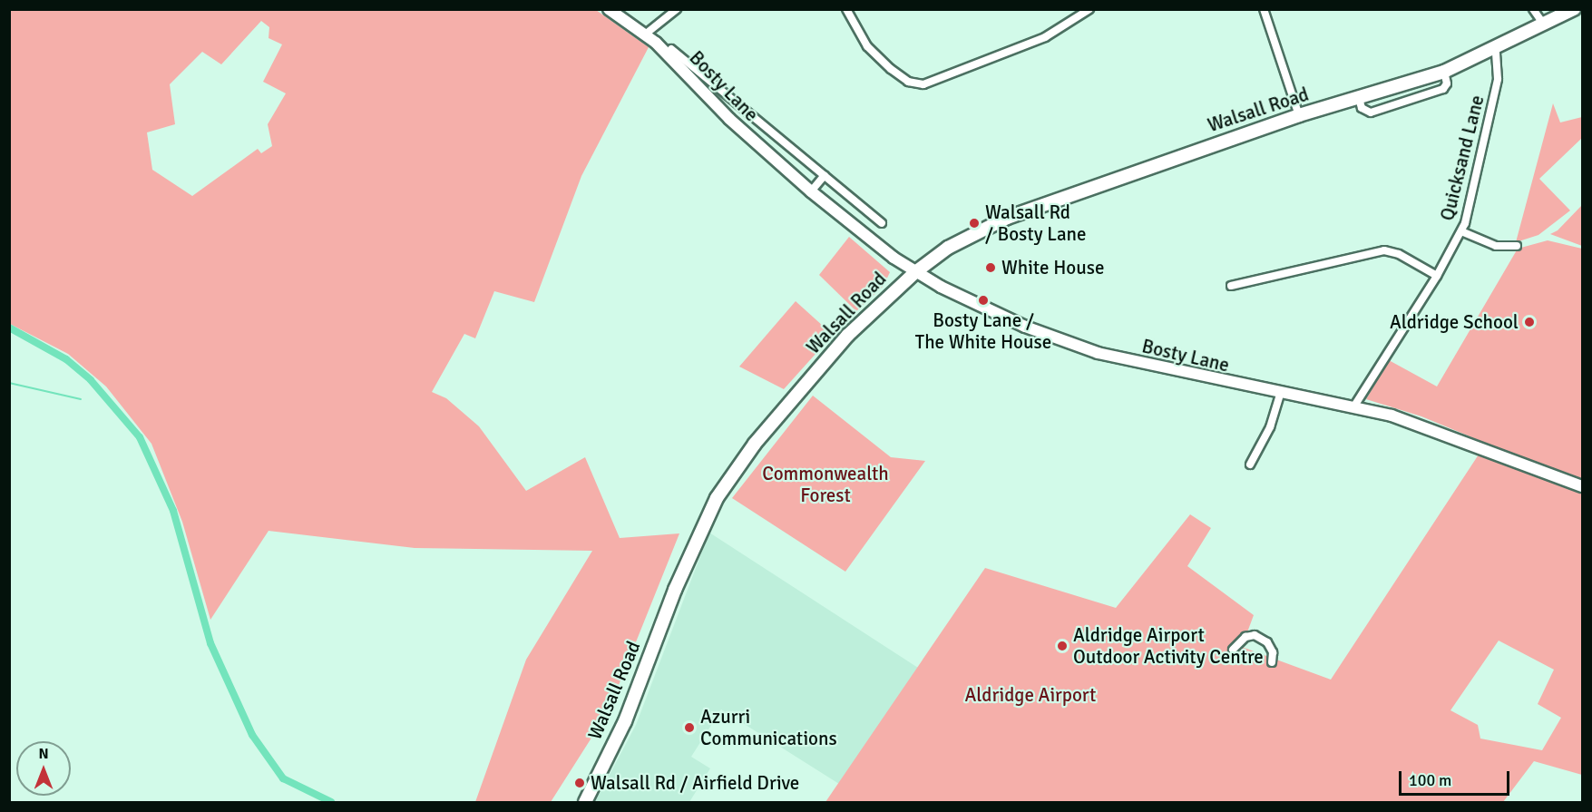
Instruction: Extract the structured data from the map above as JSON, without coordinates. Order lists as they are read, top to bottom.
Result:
{
  "streets": {
    "main road": ["Bosty Lane", "Walsall Road"],
    "street": ["Quicksand Lane"]
  },
  "crossings": [
    ["Bosty Lane", "Walsall Road"],
    ["Bosty Lane", "Quicksand Lane"],
    ["Walsall Road", "Quicksand Lane"]
  ],
  "parks": ["Commonwealth Forest", "Aldridge Airport"],
  "places": [
    "Walsall Rd / Bosty Lane",
    "White House",
    "Bosty Lane / The White House",
    "Aldridge School",
    "Aldridge Airport Outdoor Activity Centre",
    "Azurri Communications",
    "Walsall Rd / Airfield Drive"
  ],
  "scale_bar": "100 m",
  "north": "top"
}
